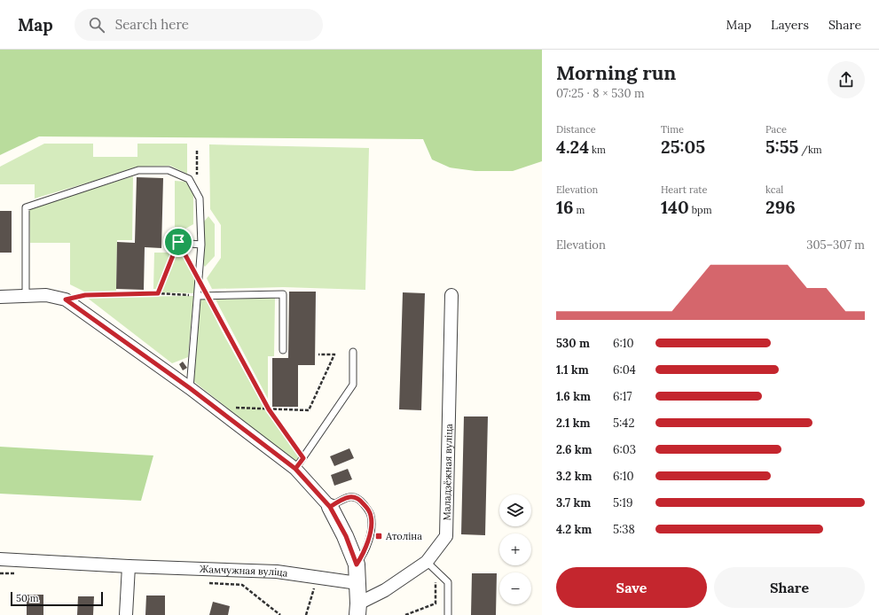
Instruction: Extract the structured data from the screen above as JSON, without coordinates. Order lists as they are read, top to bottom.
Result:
{
  "streets": {
    "street": ["Маладзёжная вуліца", "Жамчужная вуліца"]
  },
  "places": {
    "transit": ["Атоліна"]
  },
  "scale_bar": "50 m",
  "page": {
    "header": "Map",
    "search": "Search here",
    "nav": ["Map", "Layers", "Share"],
    "heading": ["Morning run", "07:25 · 8 × 530 m"],
    "stats": [
      ["Distance", "4.24 km"],
      ["Time", "25:05"],
      ["Pace", "5:55 /km"],
      ["Elevation", "16 m"],
      ["Heart rate", "140 bpm"],
      ["kcal", "296"]
    ],
    "chart": ["Elevation", "305–307 m"],
    "list": [
      {
        "name": "530 m",
        "note": "6:10"
      },
      {
        "name": "1.1 km",
        "note": "6:04"
      },
      {
        "name": "1.6 km",
        "note": "6:17"
      },
      {
        "name": "2.1 km",
        "note": "5:42"
      },
      {
        "name": "2.6 km",
        "note": "6:03"
      },
      {
        "name": "3.2 km",
        "note": "6:10"
      },
      {
        "name": "3.7 km",
        "note": "5:19"
      },
      {
        "name": "4.2 km",
        "note": "5:38"
      }
    ],
    "map_buttons": ["+", "−"],
    "buttons": ["Save", "Share"],
    "scale": "50 m"
  }
}
